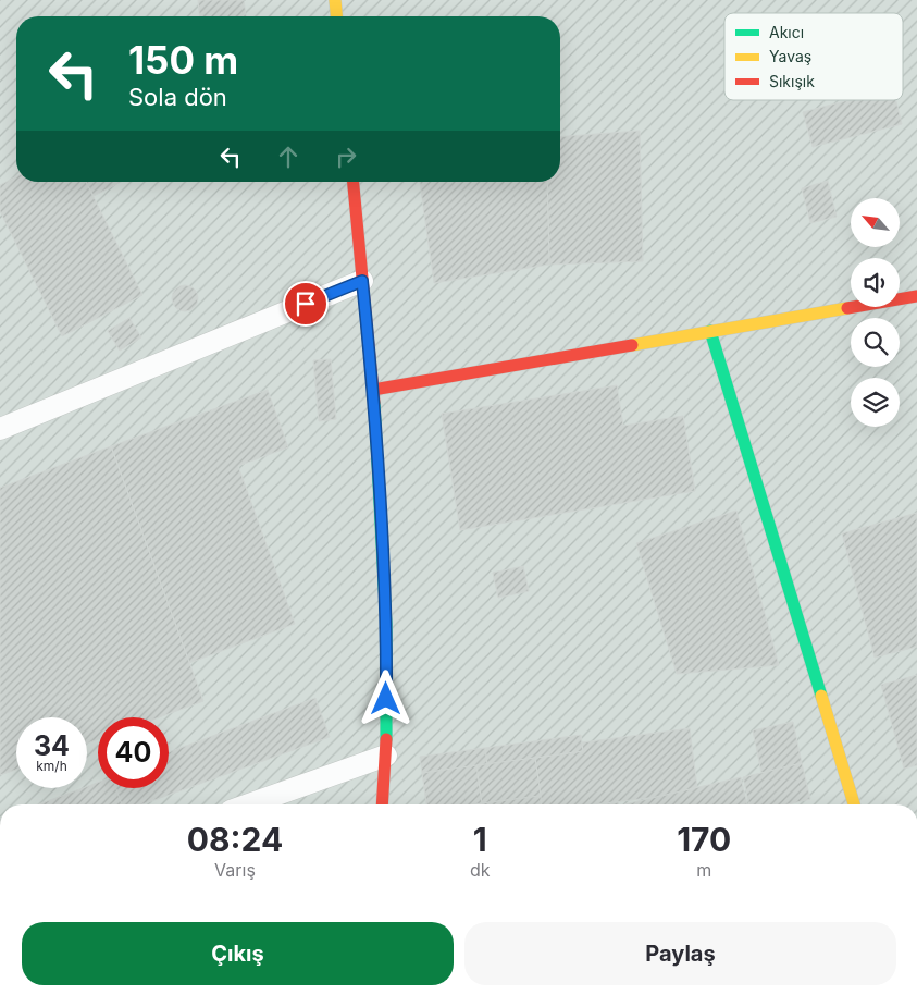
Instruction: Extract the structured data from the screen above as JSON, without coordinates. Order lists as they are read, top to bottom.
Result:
{
  "legend": ["Akıcı", "Yavaş", "Sıkışık"],
  "north": "top left",
  "page": {
    "turn": ["150 m", "Sola dön"],
    "speed": "34 km/h",
    "limit": "40",
    "eta": [
      "08:24",
      "Varış",
      "1",
      "dk",
      "170",
      "m"
    ],
    "buttons": ["Çıkış", "Paylaş"]
  }
}
